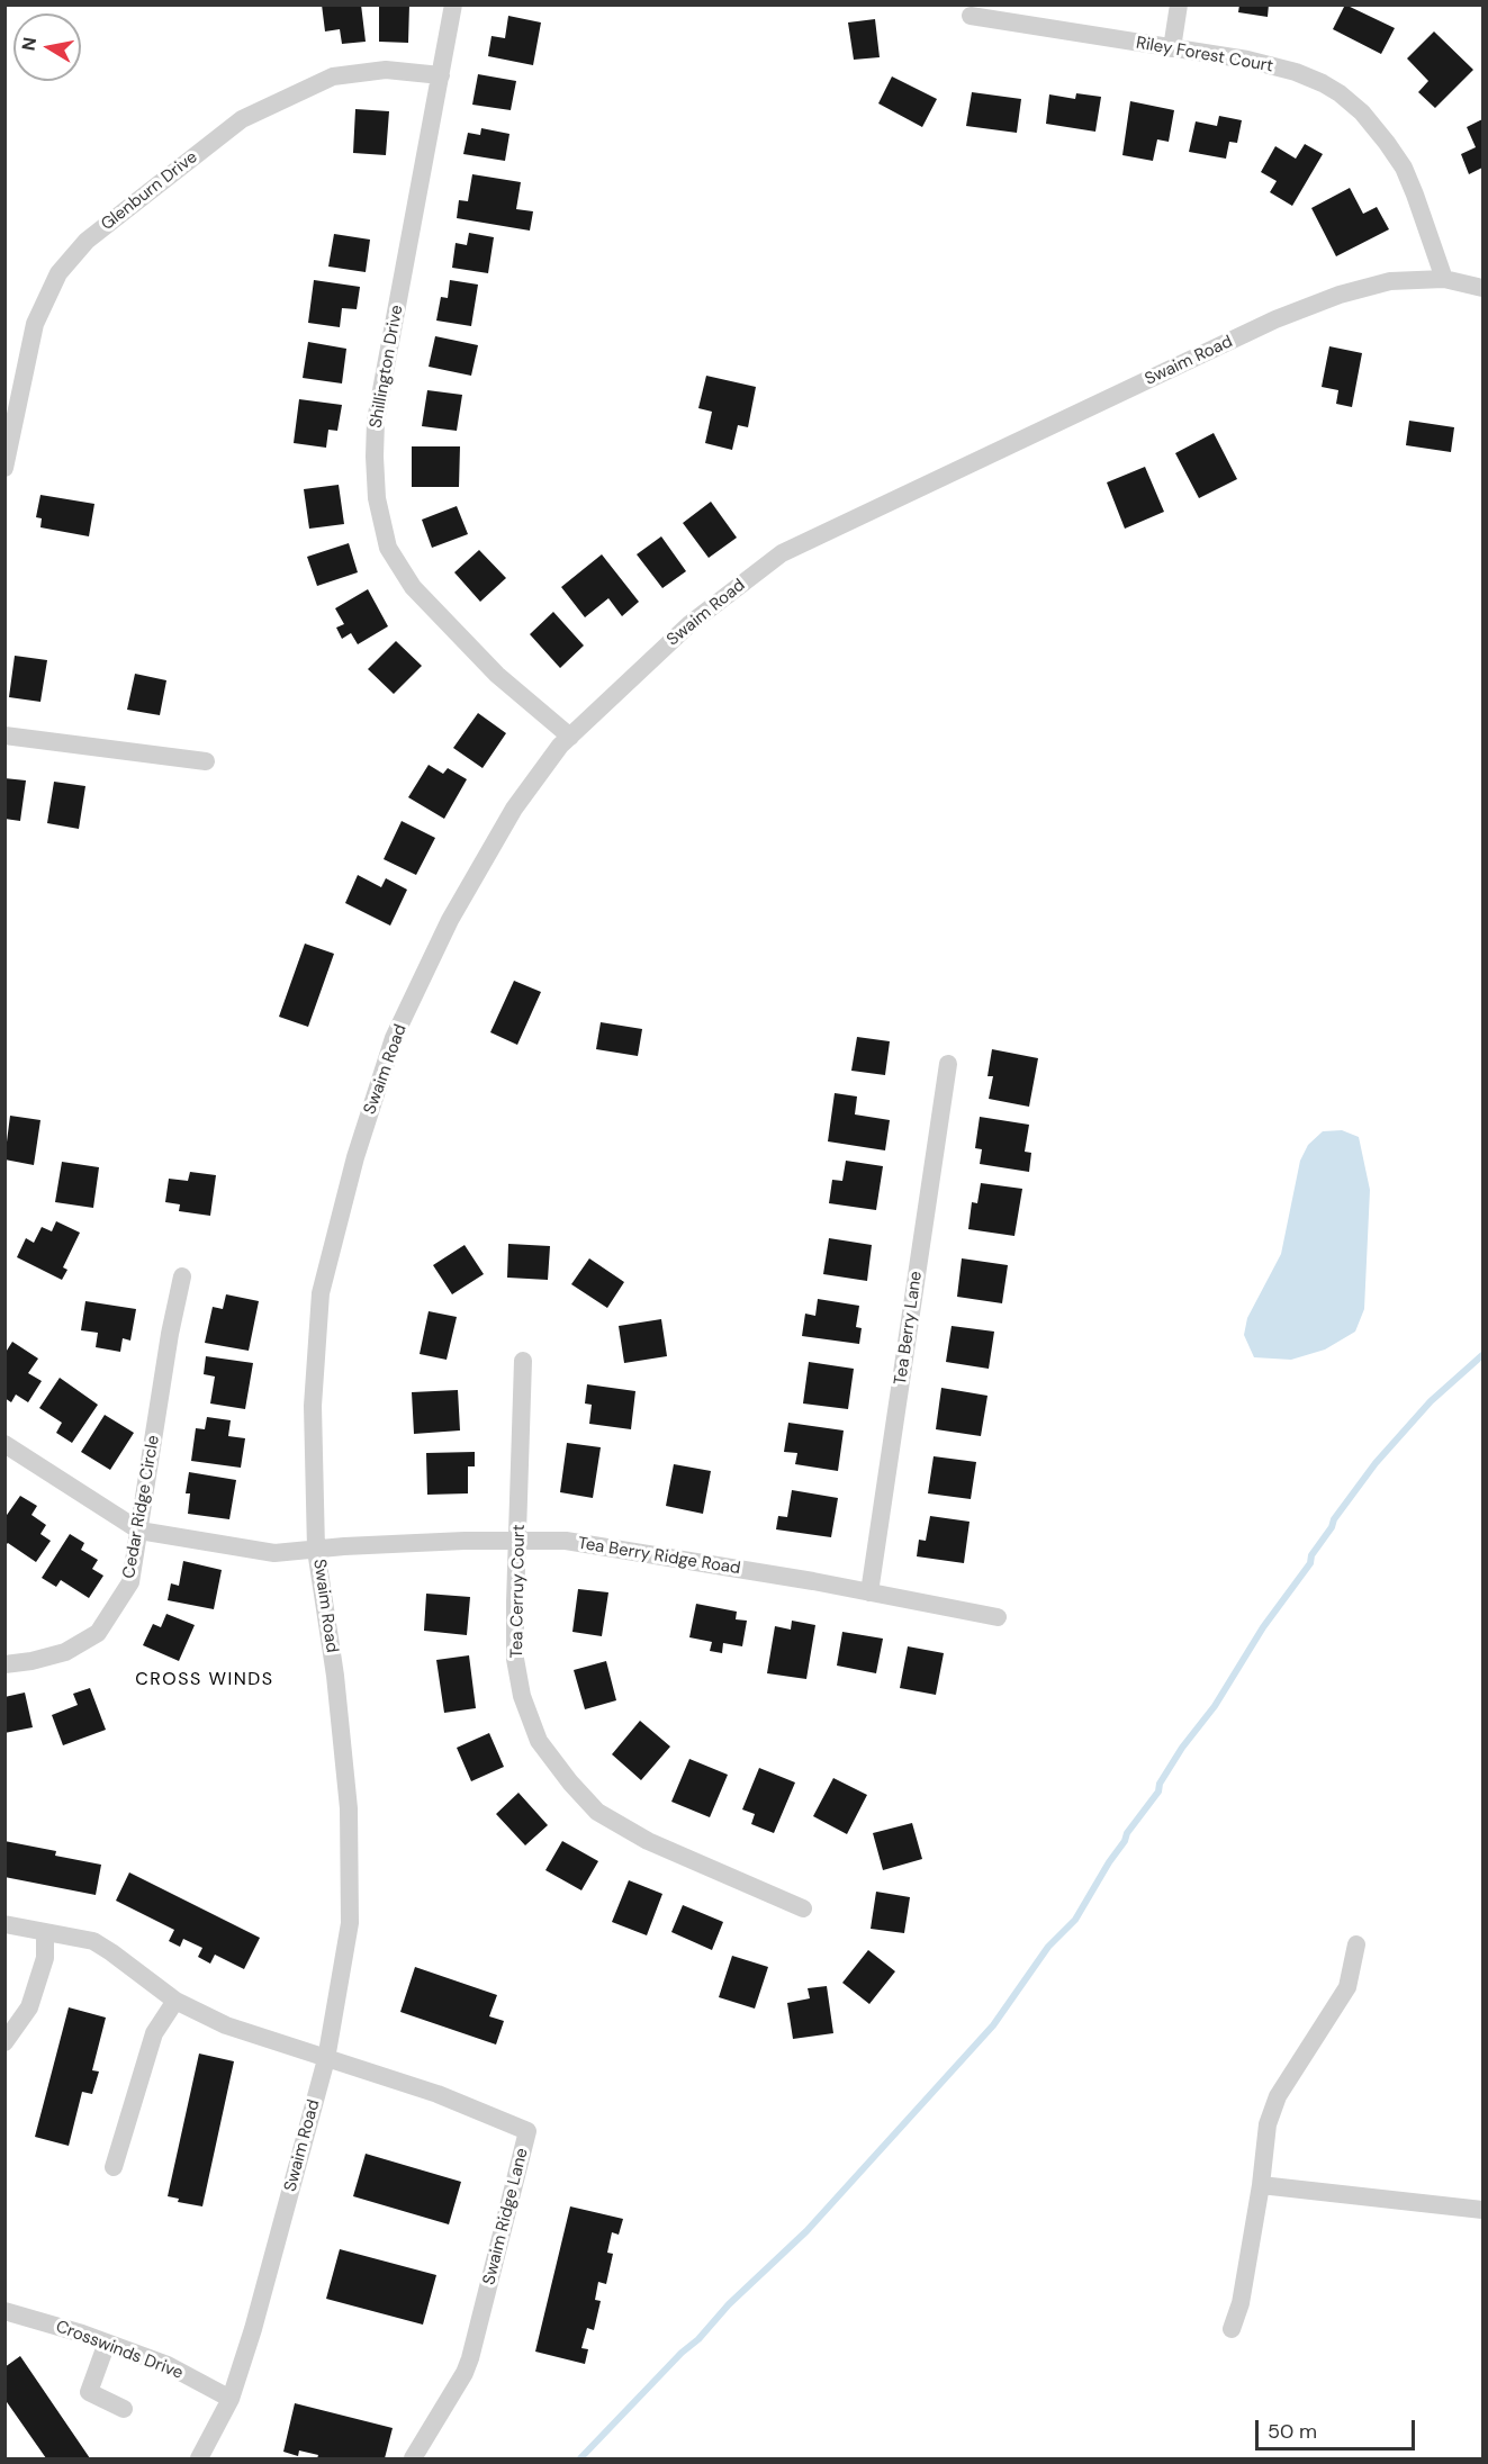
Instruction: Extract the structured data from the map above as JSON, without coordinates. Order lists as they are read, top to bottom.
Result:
{
  "streets": {
    "street": [
      "Riley Forest Court",
      "Glenburn Drive",
      "Swaim Road",
      "Shillington Drive",
      "Tea Berry Lane",
      "Cedar Ridge Circle",
      "Tea Berry Ridge Road",
      "Tea Cerruy Court",
      "Swaim Ridge Lane",
      "Crosswinds Drive"
    ]
  },
  "crossings": [
    ["Riley Forest Court", "Swaim Road"],
    ["Glenburn Drive", "Shillington Drive"],
    ["Swaim Road", "Shillington Drive"],
    ["Swaim Road", "Tea Berry Ridge Road"],
    ["Swaim Road", "Swaim Ridge Lane"],
    ["Swaim Road", "Crosswinds Drive"],
    ["Tea Berry Lane", "Tea Berry Ridge Road"],
    ["Cedar Ridge Circle", "Tea Berry Ridge Road"],
    ["Tea Berry Ridge Road", "Tea Cerruy Court"]
  ],
  "districts": ["CROSS WINDS"],
  "scale_bar": "50 m",
  "north": "left"
}
